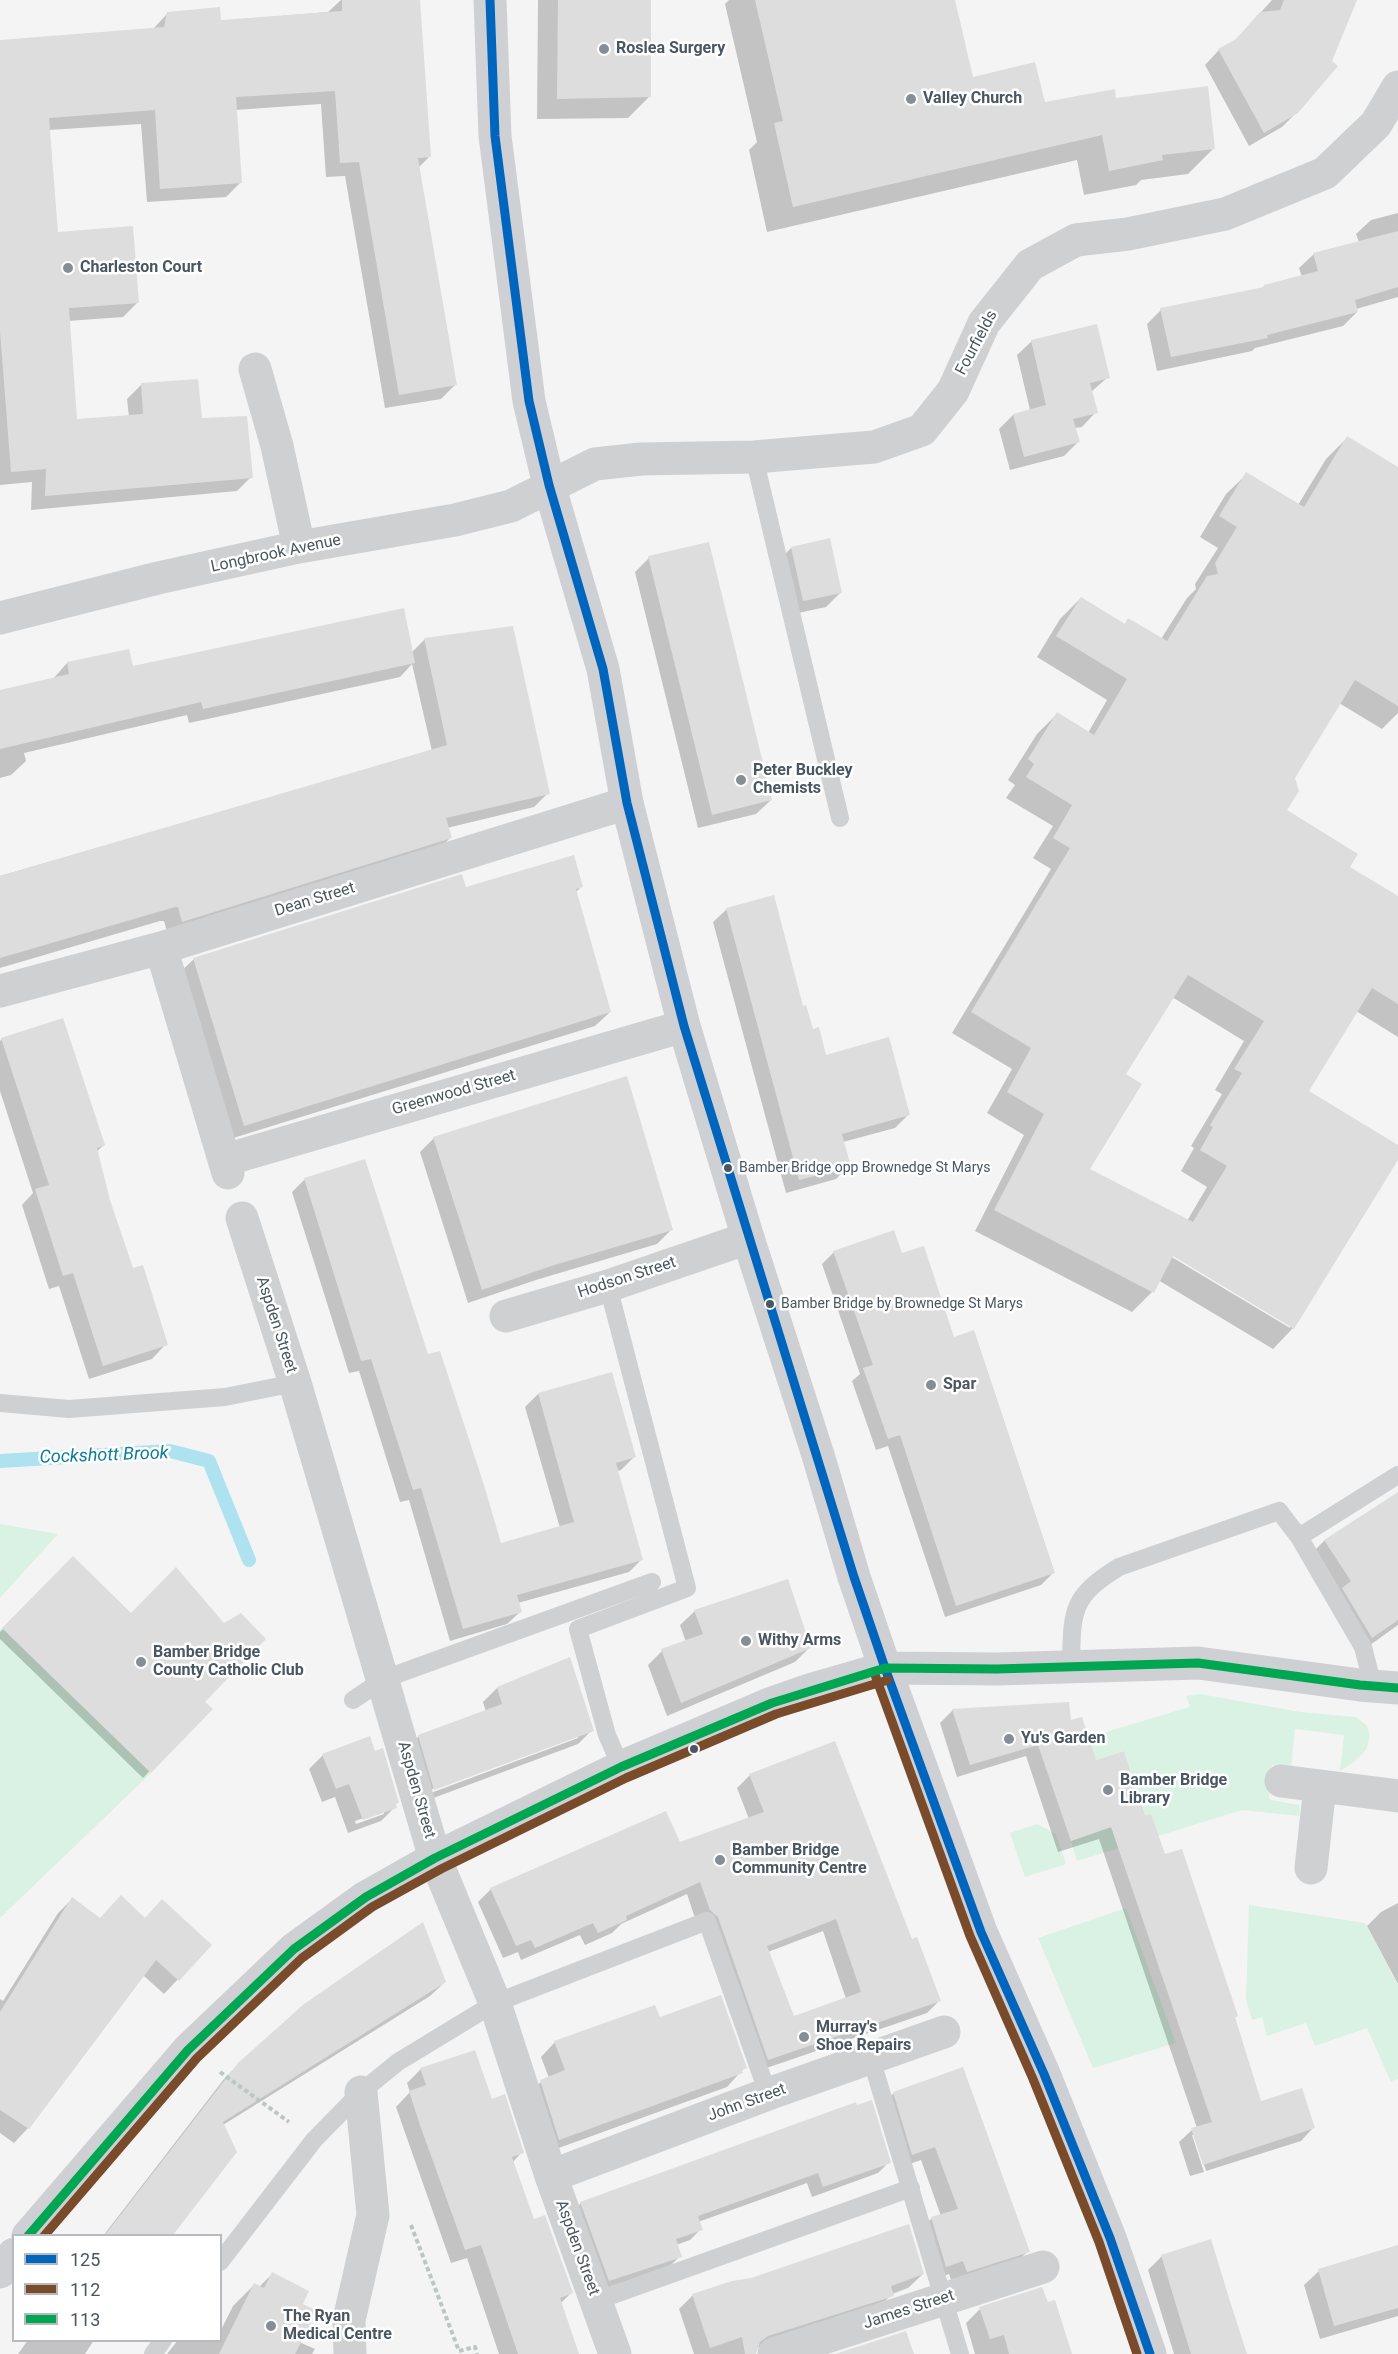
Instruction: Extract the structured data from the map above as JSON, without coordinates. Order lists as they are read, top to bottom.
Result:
{
  "streets": {
    "street": [
      "Fourfields",
      "Longbrook Avenue",
      "Dean Street",
      "Greenwood Street",
      "Hodson Street",
      "Aspden Street",
      "John Street",
      "James Street"
    ]
  },
  "crossings": [
    ["Fourfields", "Longbrook Avenue"],
    ["Dean Street", "Greenwood Street"],
    ["Aspden Street", "John Street"]
  ],
  "water": ["Cockshott Brook"],
  "places": [
    "Roslea Surgery",
    "Valley Church",
    "Charleston Court",
    "Peter Buckley Chemists",
    "Bamber Bridge opp Brownedge St Marys",
    "Bamber Bridge by Brownedge St Marys",
    "Spar",
    "Withy Arms",
    "Bamber Bridge County Catholic Club",
    "Yu's Garden",
    "Bamber Bridge Library",
    "Bamber Bridge Community Centre",
    "Murray's Shoe Repairs",
    "The Ryan Medical Centre"
  ],
  "lines": ["transit line 125", "transit line 113", "transit line 112"],
  "legend": ["125", "112", "113"]
}
